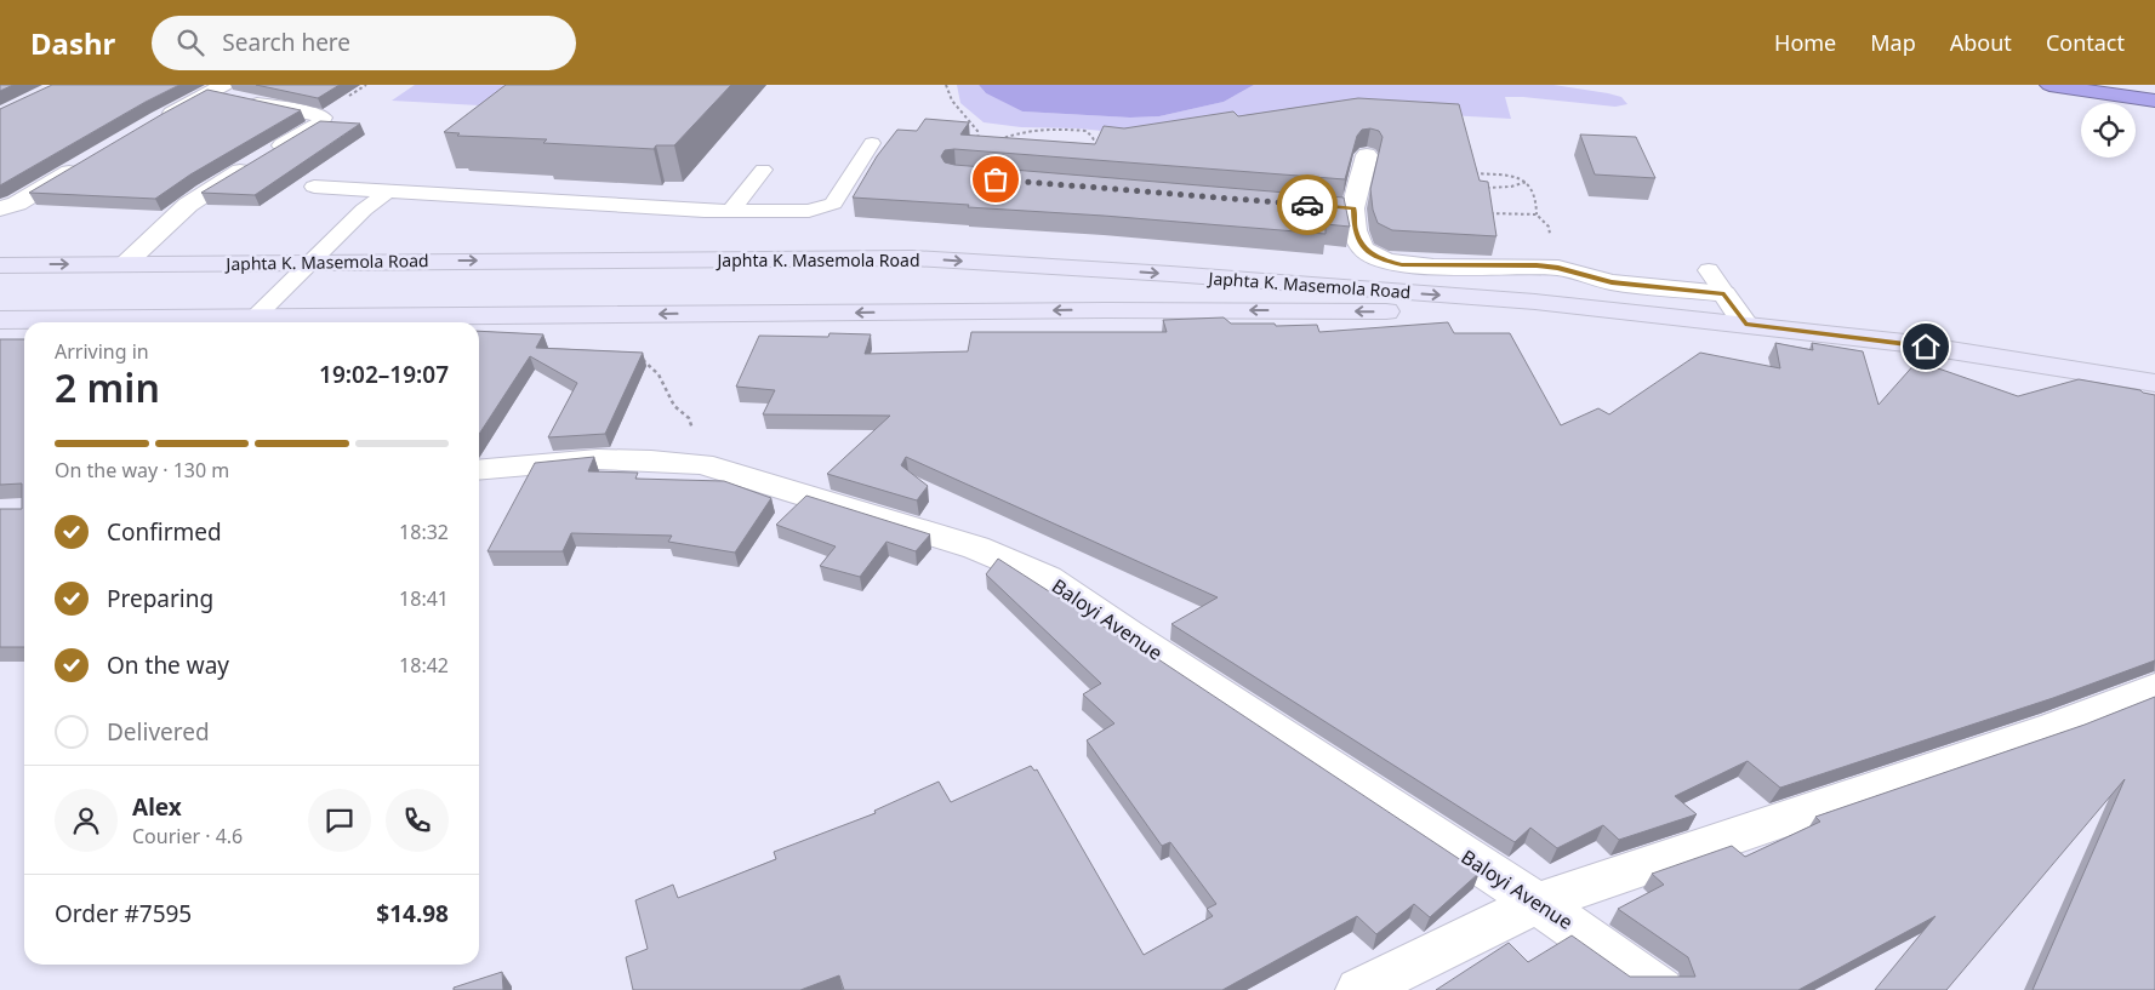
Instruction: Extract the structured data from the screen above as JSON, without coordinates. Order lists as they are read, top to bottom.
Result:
{
  "streets": {
    "main road": ["Japhta K. Masemola Road"],
    "street": ["Baloyi Avenue"]
  },
  "page": {
    "header": "Dashr",
    "search": "Search here",
    "nav": [
      "Home",
      "Map",
      "About",
      "Contact"
    ],
    "heading": ["2 min", "Arriving in", "19:02–19:07"],
    "panel": [
      "Alex",
      "Courier · 4.6",
      "Order #7595",
      "$14.98"
    ],
    "bar": "On the way · 130 m",
    "list": [
      ["Confirmed", "18:32"],
      ["Preparing", "18:41"],
      ["On the way", "18:42"],
      "Delivered"
    ]
  }
}
